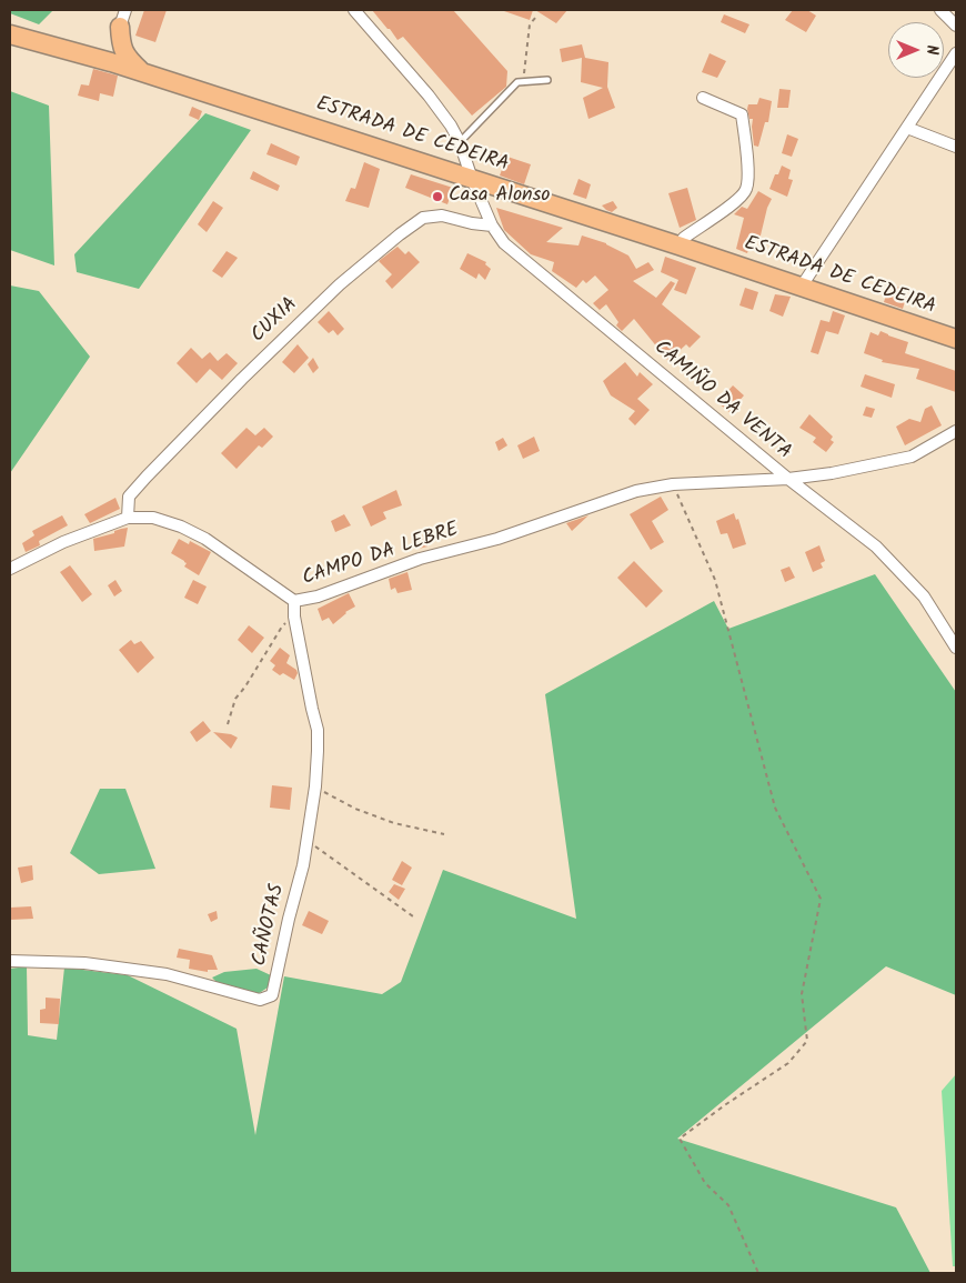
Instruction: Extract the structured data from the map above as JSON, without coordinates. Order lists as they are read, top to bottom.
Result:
{
  "streets": {
    "main road": ["ESTRADA DE CEDEIRA"],
    "street": [
      "CUXIA",
      "CAMIÑO DA VENTA",
      "CAMPO DA LEBRE",
      "CAÑOTAS"
    ]
  },
  "crossings": [
    ["ESTRADA DE CEDEIRA", "CAMIÑO DA VENTA"],
    ["CUXIA", "CAMIÑO DA VENTA"],
    ["CUXIA", "CAMPO DA LEBRE"],
    ["CAMIÑO DA VENTA", "CAMPO DA LEBRE"],
    ["CAMPO DA LEBRE", "CAÑOTAS"]
  ],
  "places": ["Casa Alonso"],
  "north": "right"
}
